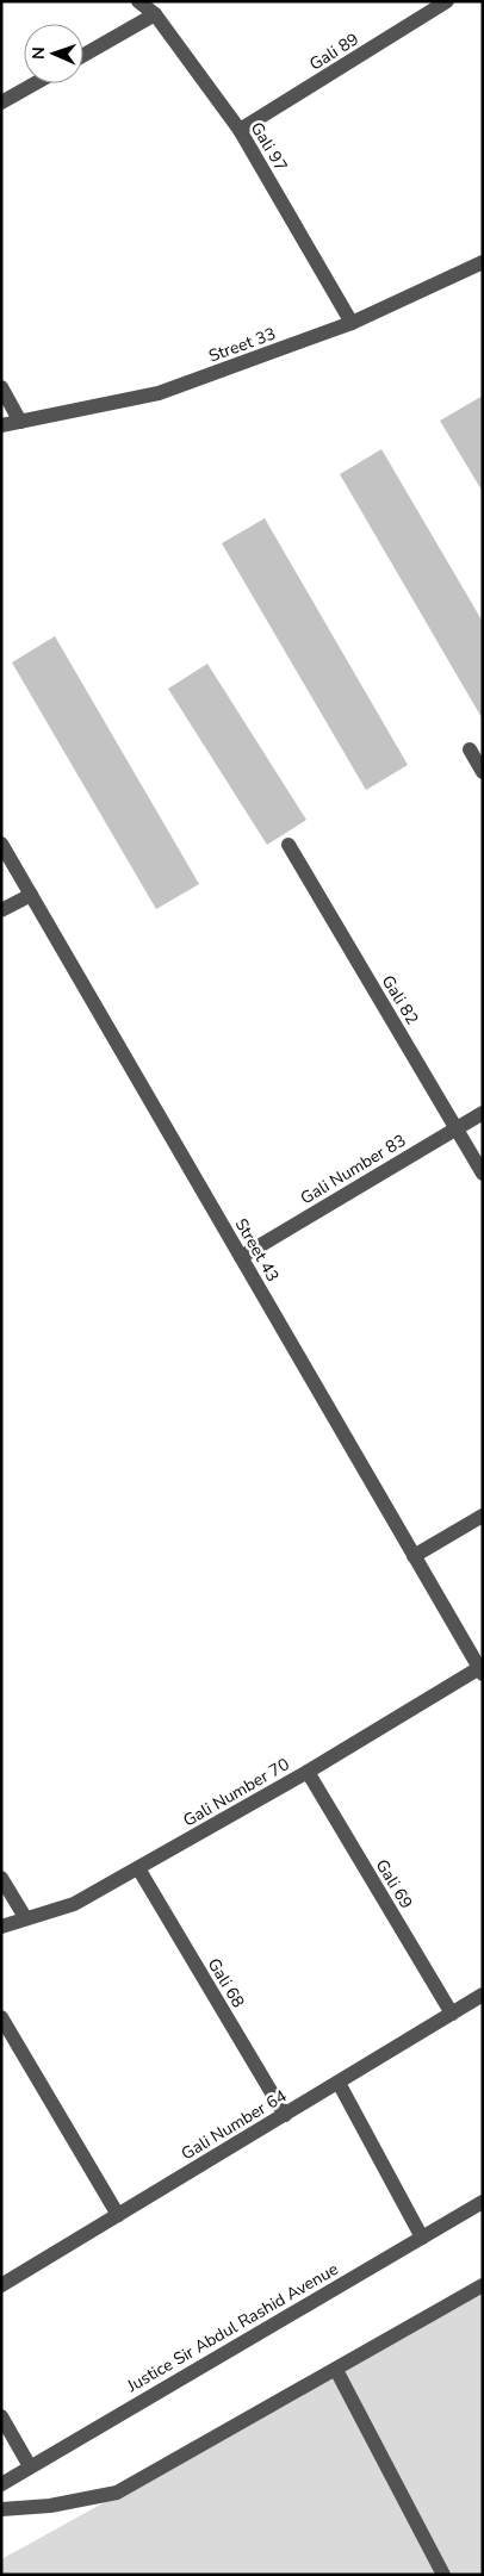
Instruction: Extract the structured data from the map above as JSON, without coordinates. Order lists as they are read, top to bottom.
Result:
{
  "streets": {
    "street": [
      "Gali 89",
      "Gali 97",
      "Street 33",
      "Gali 82",
      "Gali Number 83",
      "Street 43",
      "Gali Number 70",
      "Gali 69",
      "Gali 68",
      "Gali Number 64",
      "Justice Sir Abdul Rashid Avenue"
    ]
  },
  "crossings": [
    ["Gali 89", "Gali 97"],
    ["Gali 97", "Street 33"],
    ["Gali 82", "Gali Number 83"],
    ["Gali Number 83", "Street 43"],
    ["Street 43", "Gali Number 70"],
    ["Gali Number 70", "Gali 69"],
    ["Gali Number 70", "Gali 68"],
    ["Gali 69", "Gali Number 64"],
    ["Gali 68", "Gali Number 64"]
  ],
  "north": "left"
}
